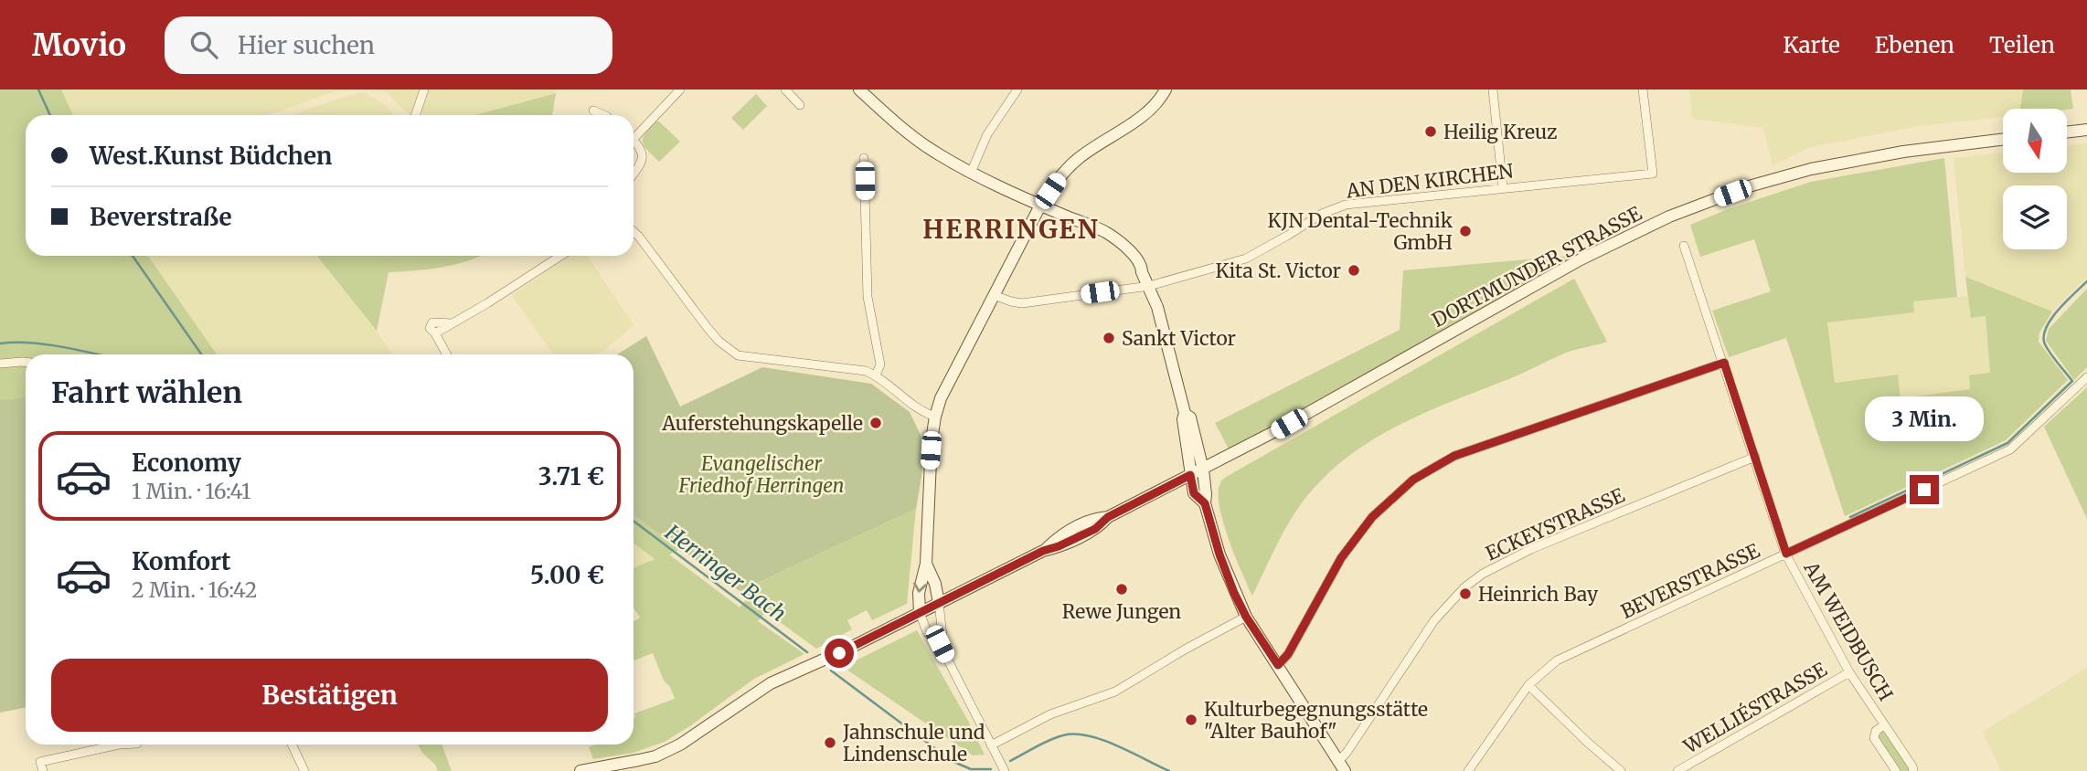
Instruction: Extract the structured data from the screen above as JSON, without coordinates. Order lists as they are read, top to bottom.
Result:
{
  "streets": {
    "main road": ["DORTMUNDER STRASSE"],
    "street": [
      "AN DEN KIRCHEN",
      "ECKEYSTRASSE",
      "BEVERSTRASSE",
      "AM WEIDBUSCH",
      "WELLIÉSTRASSE"
    ]
  },
  "crossings": [
    ["ECKEYSTRASSE", "AM WEIDBUSCH"],
    ["BEVERSTRASSE", "AM WEIDBUSCH"],
    ["AM WEIDBUSCH", "WELLIÉSTRASSE"]
  ],
  "districts": ["HERRINGEN"],
  "water": ["Herringer Bach"],
  "parks": ["Evangelischer Friedhof Herringen"],
  "places": [
    "Heilig Kreuz",
    "KJN Dental-Technik GmbH",
    "Kita St. Victor",
    "Sankt Victor",
    "Auferstehungskapelle",
    "Rewe Jungen",
    "Heinrich Bay",
    "Kulturbegegnungsstätte \"Alter Bauhof\"",
    "Jahnschule und Lindenschule"
  ],
  "north": "bottom",
  "page": {
    "header": "Movio",
    "search": "Hier suchen",
    "nav": ["Karte", "Ebenen", "Teilen"],
    "banner": ["West.Kunst Büdchen", "Beverstraße"],
    "heading": "Fahrt wählen",
    "bubble": "3 Min.",
    "list": [
      {
        "name": "Economy",
        "note": "1 Min. · 16:41",
        "value": "3.71 €"
      },
      {
        "name": "Komfort",
        "note": "2 Min. · 16:42",
        "value": "5.00 €"
      }
    ],
    "buttons": "Bestätigen"
  }
}
